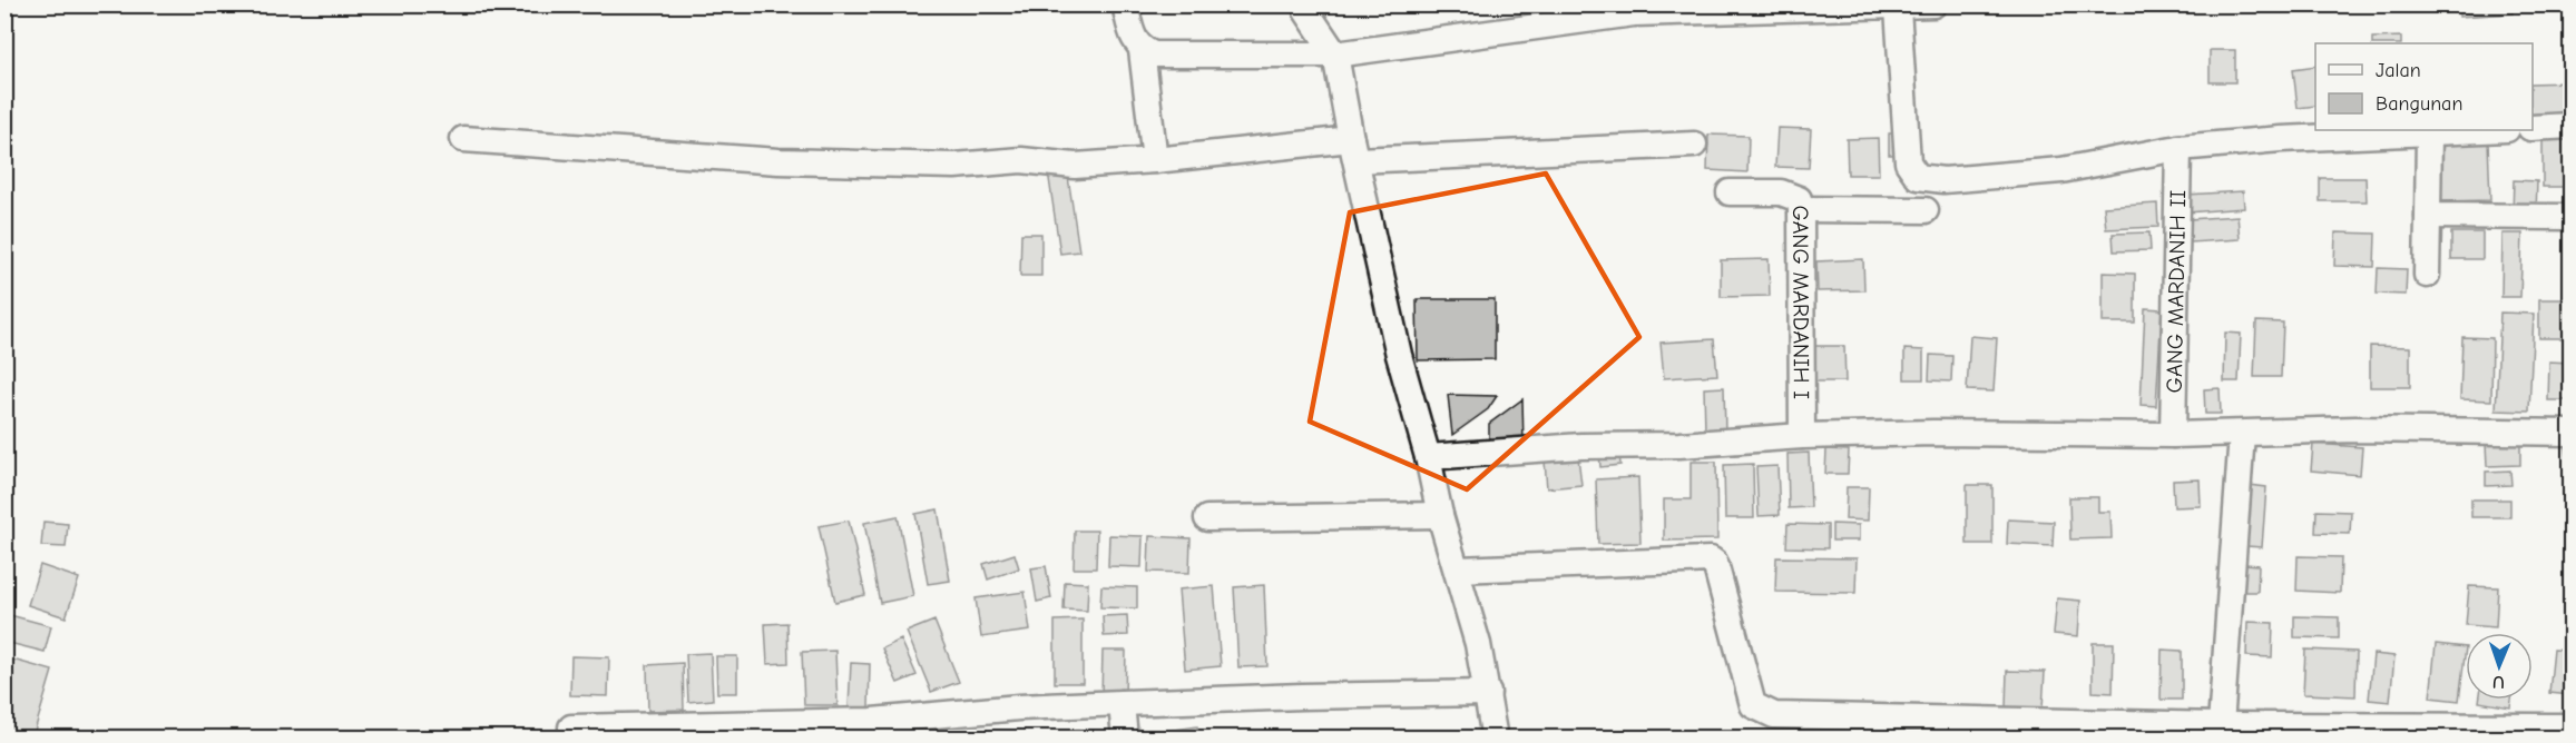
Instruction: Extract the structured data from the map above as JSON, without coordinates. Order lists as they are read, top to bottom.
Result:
{
  "streets": {
    "street": ["GANG MARDANIH II", "GANG MARDANIH I"]
  },
  "legend": ["Jalan", "Bangunan"],
  "north": "bottom"
}
